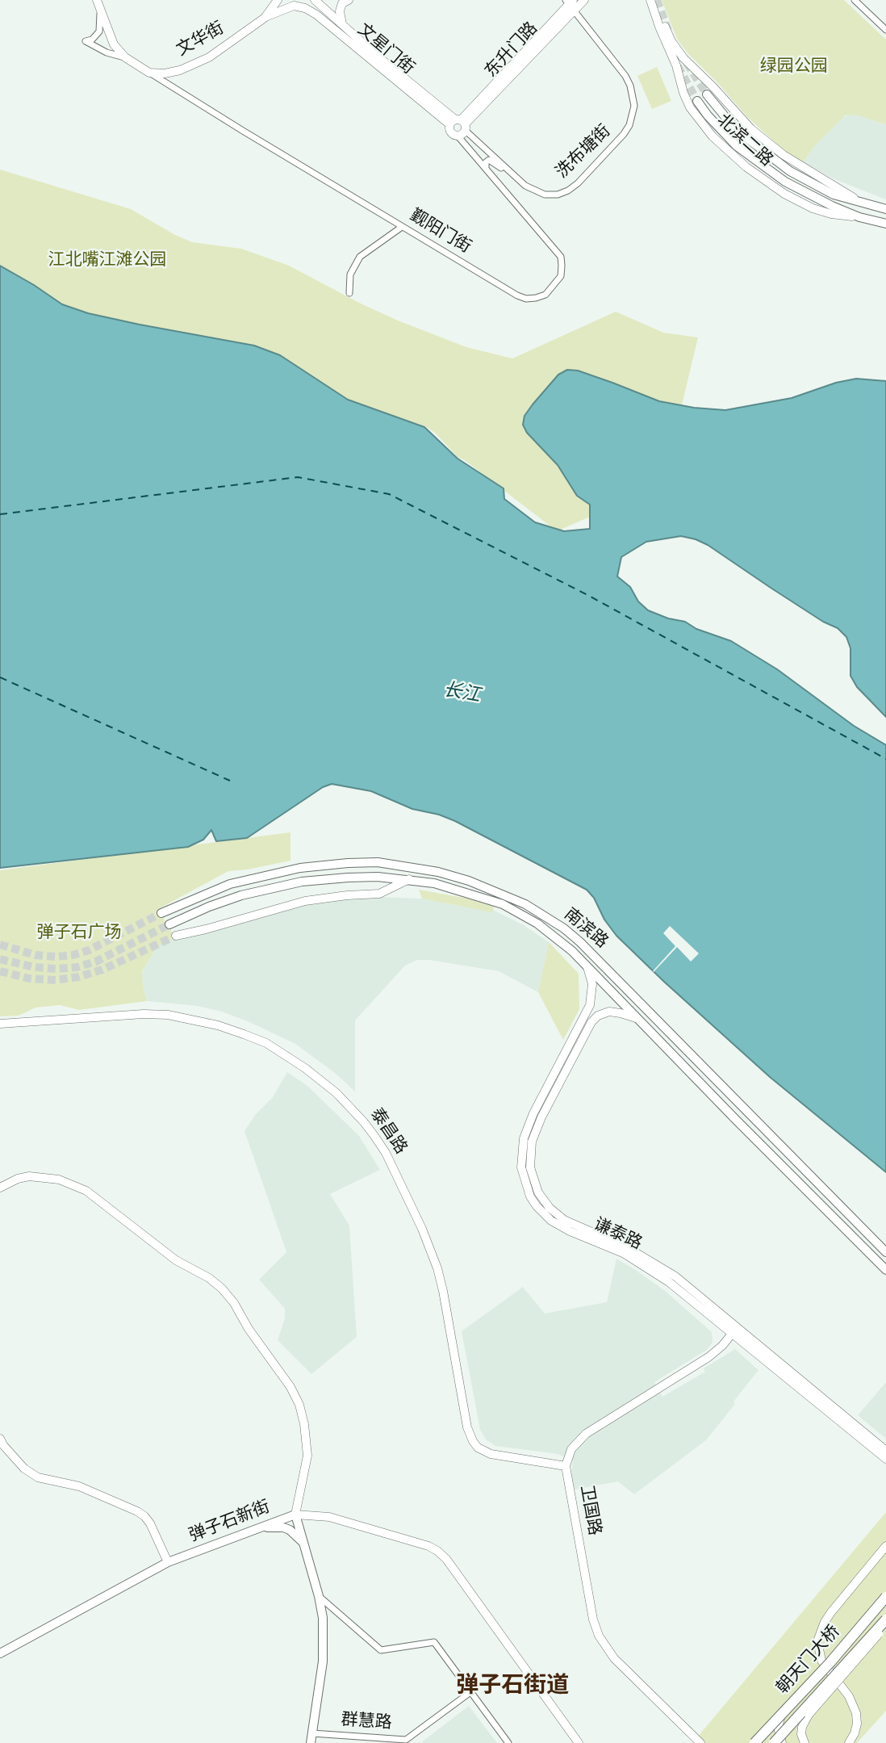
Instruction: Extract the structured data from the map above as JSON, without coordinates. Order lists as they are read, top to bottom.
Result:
{
  "streets": {
    "highway": ["朝天门大桥"],
    "main road": ["北滨二路", "南滨路", "弹子石新街"],
    "street": [
      "文华街",
      "文星门街",
      "东升门路",
      "洗布塘街",
      "觐阳门街",
      "泰昌路",
      "谦泰路",
      "卫国路",
      "群慧路"
    ]
  },
  "crossings": [
    ["文华街", "文星门街"],
    ["文华街", "觐阳门街"],
    ["文星门街", "东升门路"],
    ["文星门街", "洗布塘街"],
    ["东升门路", "洗布塘街"],
    ["东升门路", "觐阳门街"],
    ["南滨路", "谦泰路"],
    ["泰昌路", "卫国路"],
    ["谦泰路", "卫国路"],
    ["弹子石新街", "群慧路"]
  ],
  "districts": ["弹子石街道"],
  "water": ["长江"],
  "parks": ["绿园公园", "江北嘴江滩公园", "弹子石广场"]
}
